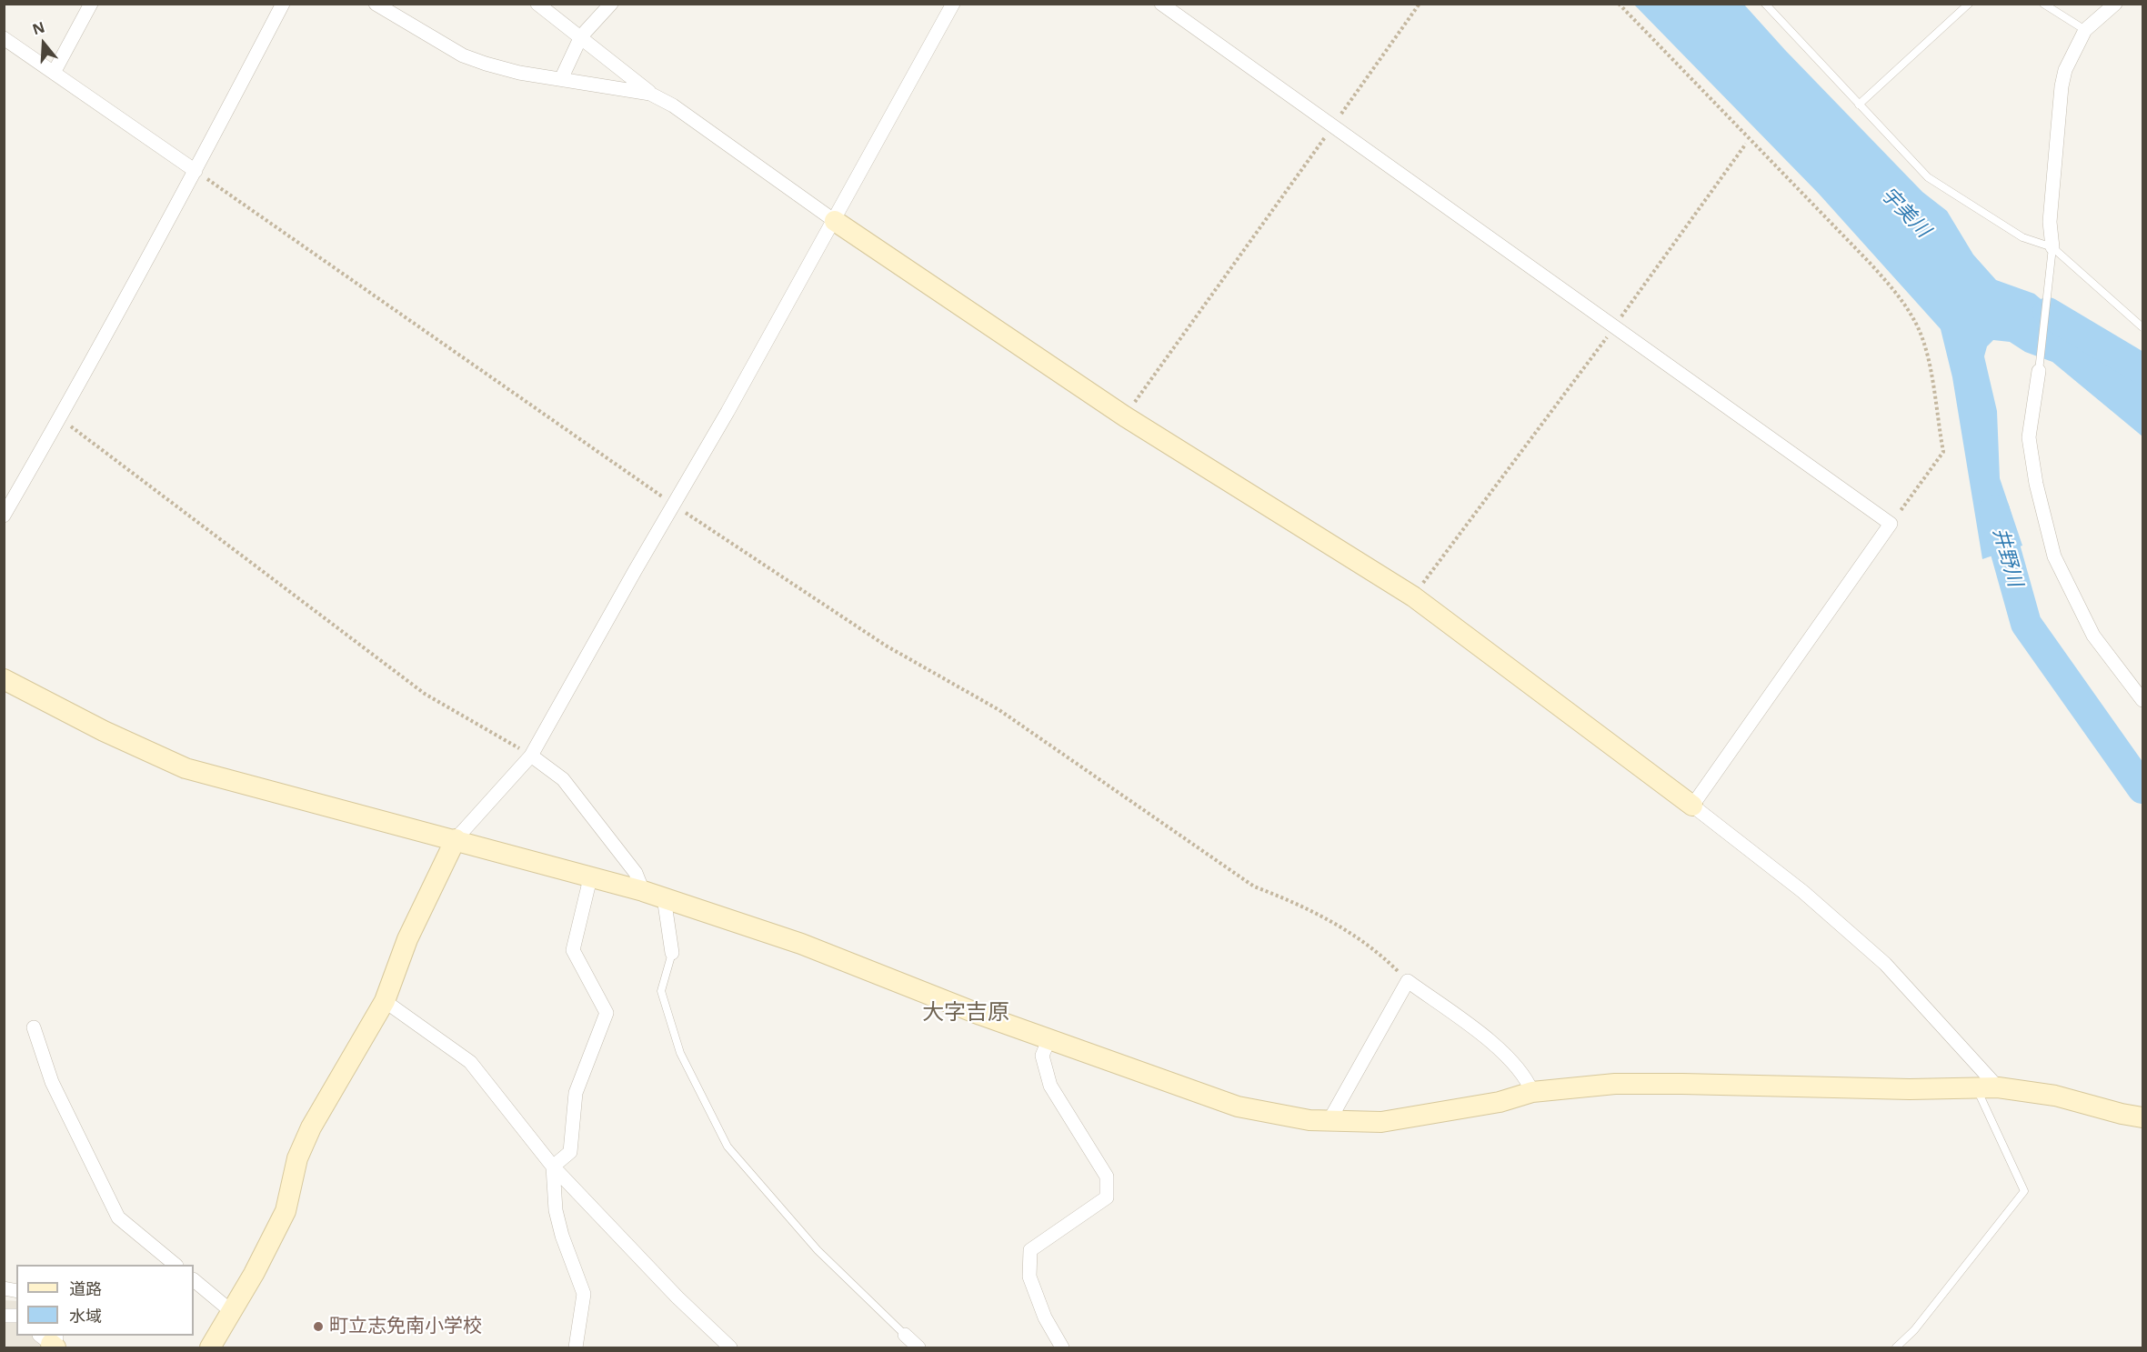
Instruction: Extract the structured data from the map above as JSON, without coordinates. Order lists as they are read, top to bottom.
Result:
{
  "districts": ["大字吉原"],
  "water": ["宇美川", "井野川"],
  "places": ["町立志免南小学校"],
  "legend": ["道路", "水域"],
  "north": "top"
}
